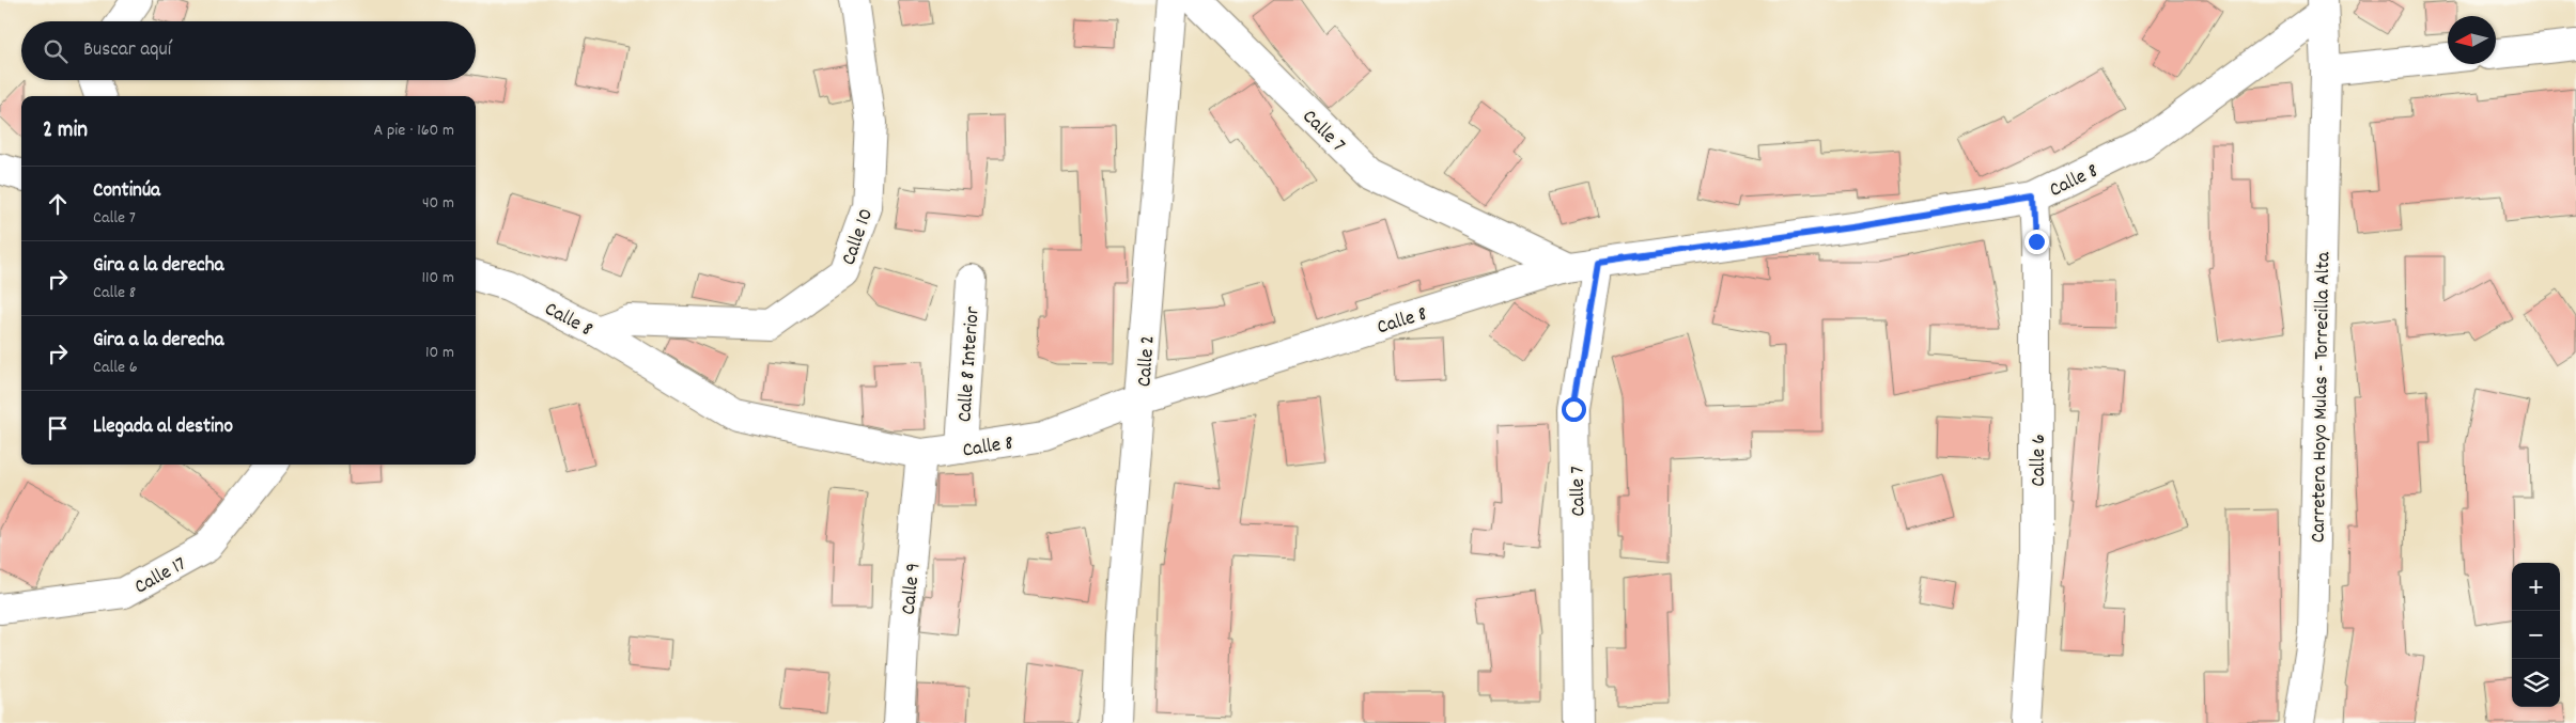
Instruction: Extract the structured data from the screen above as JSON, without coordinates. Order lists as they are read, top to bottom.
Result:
{
  "streets": {
    "street": [
      "Calle 7",
      "Calle 8",
      "Calle 10",
      "Calle 2",
      "Calle 8 Interior",
      "Carretera Hoyo Mulas - Torrecilla Alta",
      "Calle 6",
      "Calle 17",
      "Calle 9"
    ]
  },
  "crossings": [
    ["Calle 7", "Calle 8"],
    ["Calle 8", "Calle 10"],
    ["Calle 8", "Calle 2"],
    ["Calle 8", "Calle 8 Interior"],
    ["Calle 8", "Carretera Hoyo Mulas - Torrecilla Alta"],
    ["Calle 8", "Calle 6"],
    ["Calle 8", "Calle 9"]
  ],
  "north": "left",
  "page": {
    "search": "Buscar aquí",
    "heading": ["2 min", "A pie · 160 m"],
    "list": [
      ["Continúa", "Calle 7", "40 m"],
      ["Gira a la derecha", "Calle 8", "110 m"],
      ["Gira a la derecha", "Calle 6", "10 m"],
      "Llegada al destino"
    ],
    "map_buttons": ["+", "−"]
  }
}
